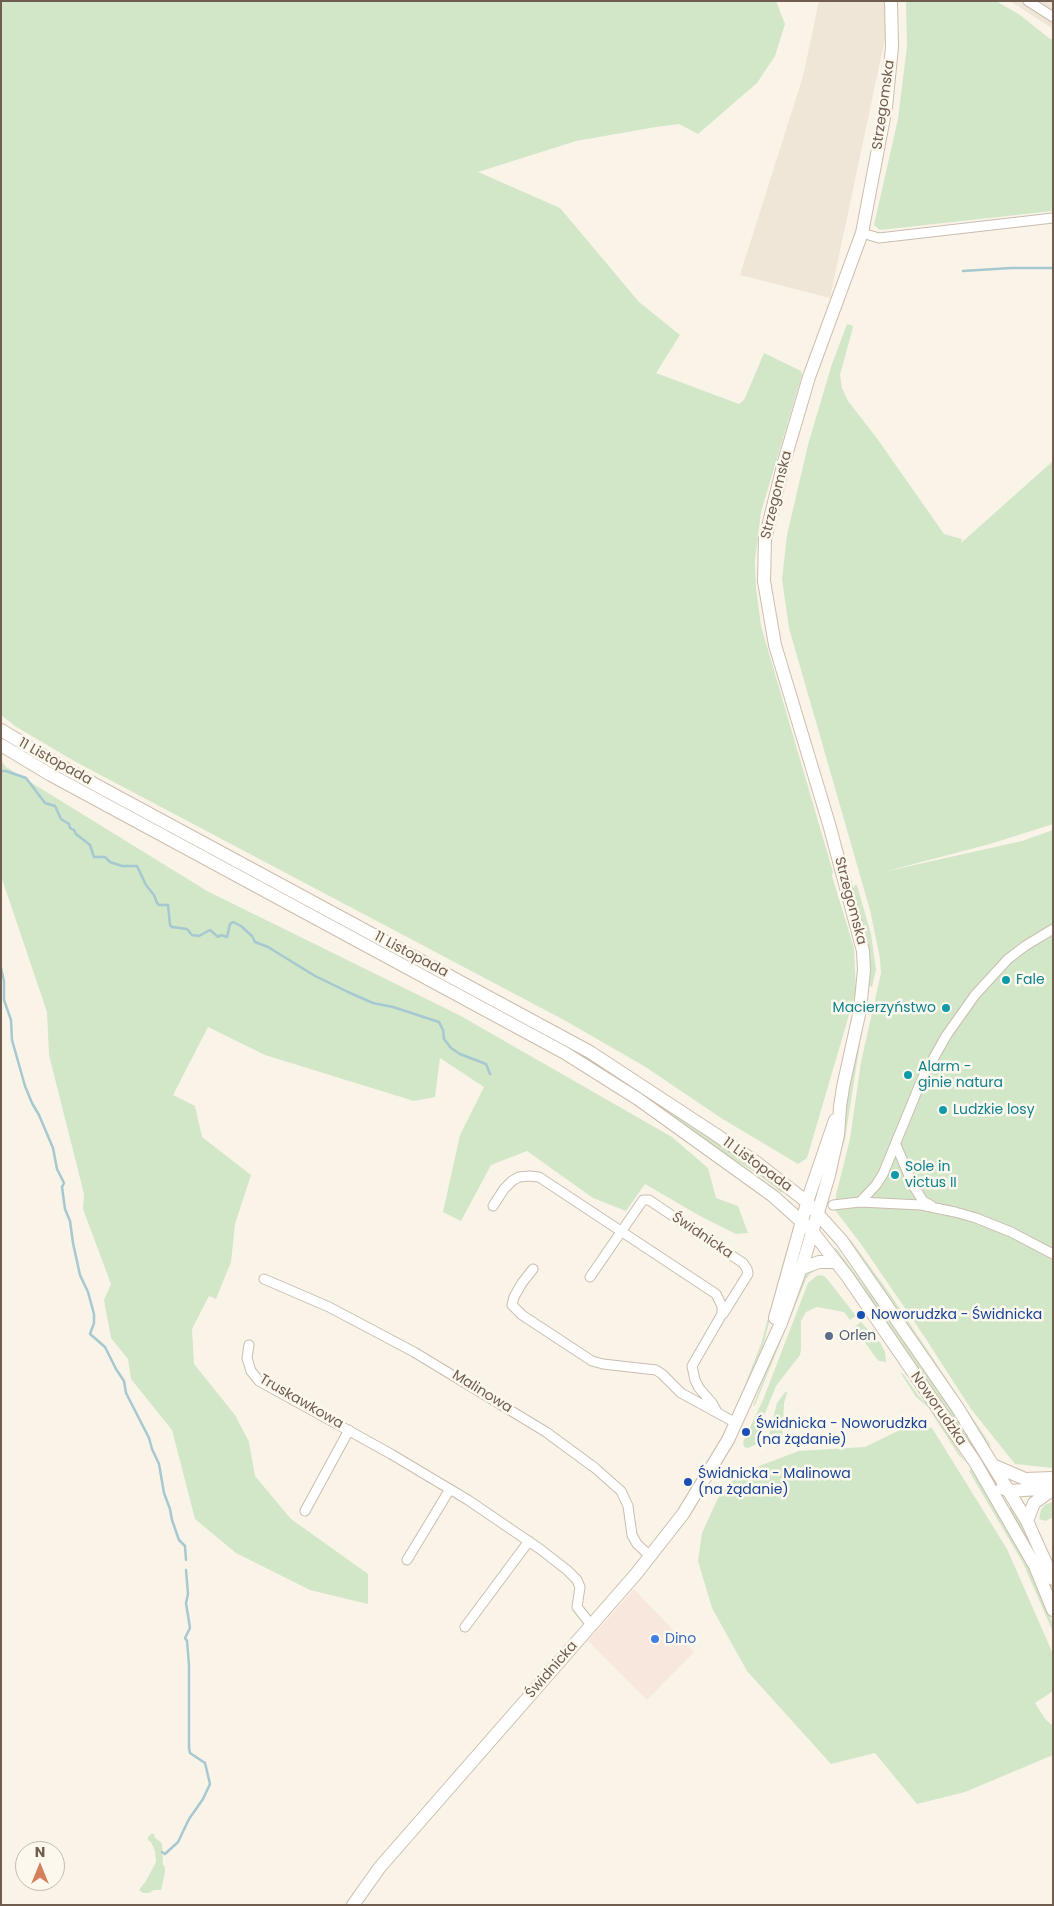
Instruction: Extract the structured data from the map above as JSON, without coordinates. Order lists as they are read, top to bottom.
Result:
{
  "streets": {
    "main road": [
      "Strzegomska",
      "11 Listopada",
      "Świdnicka",
      "Noworudzka"
    ],
    "street": ["Malinowa", "Truskawkowa"]
  },
  "crossings": [
    ["Strzegomska", "11 Listopada"],
    ["Strzegomska", "Świdnicka"],
    ["Strzegomska", "Noworudzka"],
    ["11 Listopada", "Świdnicka"],
    ["11 Listopada", "Noworudzka"],
    ["Świdnicka", "Malinowa"],
    ["Świdnicka", "Truskawkowa"],
    ["Świdnicka", "Noworudzka"]
  ],
  "places": [
    "Fale",
    "Macierzyństwo",
    "Alarm - ginie natura",
    "Ludzkie losy",
    "Sole in victus II",
    "Noworudzka - Świdnicka",
    "Orlen",
    "Świdnicka - Noworudzka (na żądanie)",
    "Świdnicka - Malinowa (na żądanie)",
    "Dino"
  ],
  "north": "top"
}
